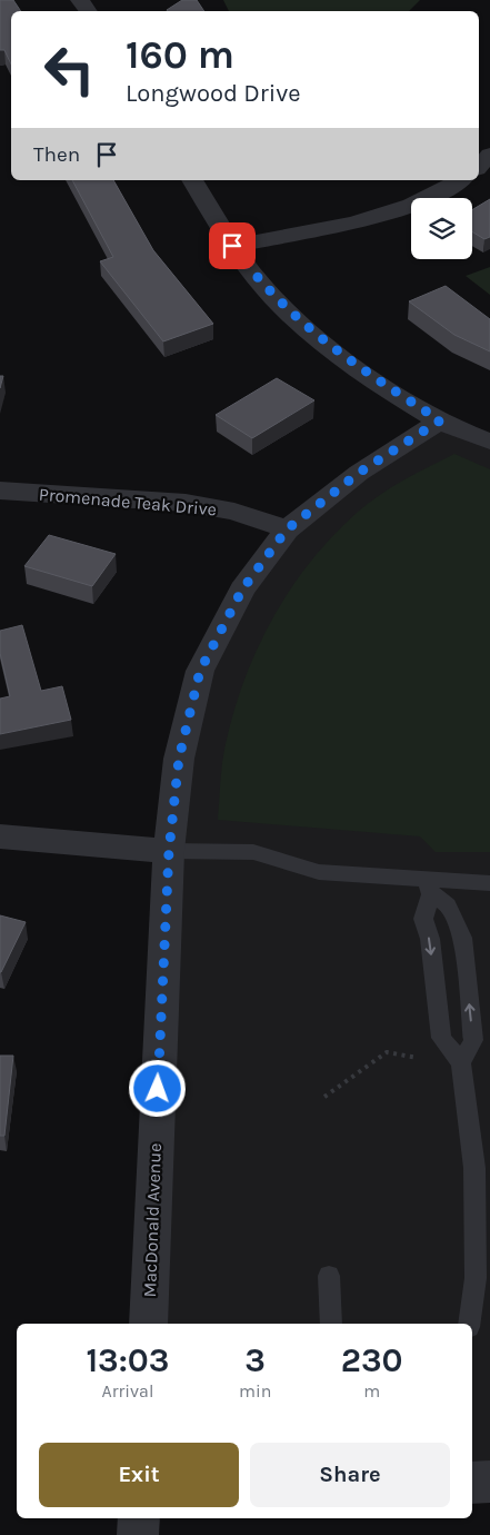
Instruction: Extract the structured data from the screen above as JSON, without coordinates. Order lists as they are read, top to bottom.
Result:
{
  "streets": {
    "street": ["Promenade Teak Drive", "MacDonald Avenue"]
  },
  "crossings": [
    ["Promenade Teak Drive", "MacDonald Avenue"]
  ],
  "page": {
    "turn": ["160 m", "Longwood Drive"],
    "then": "Then",
    "eta": [
      "13:03",
      "Arrival",
      "3",
      "min",
      "230",
      "m"
    ],
    "buttons": ["Exit", "Share"]
  }
}
